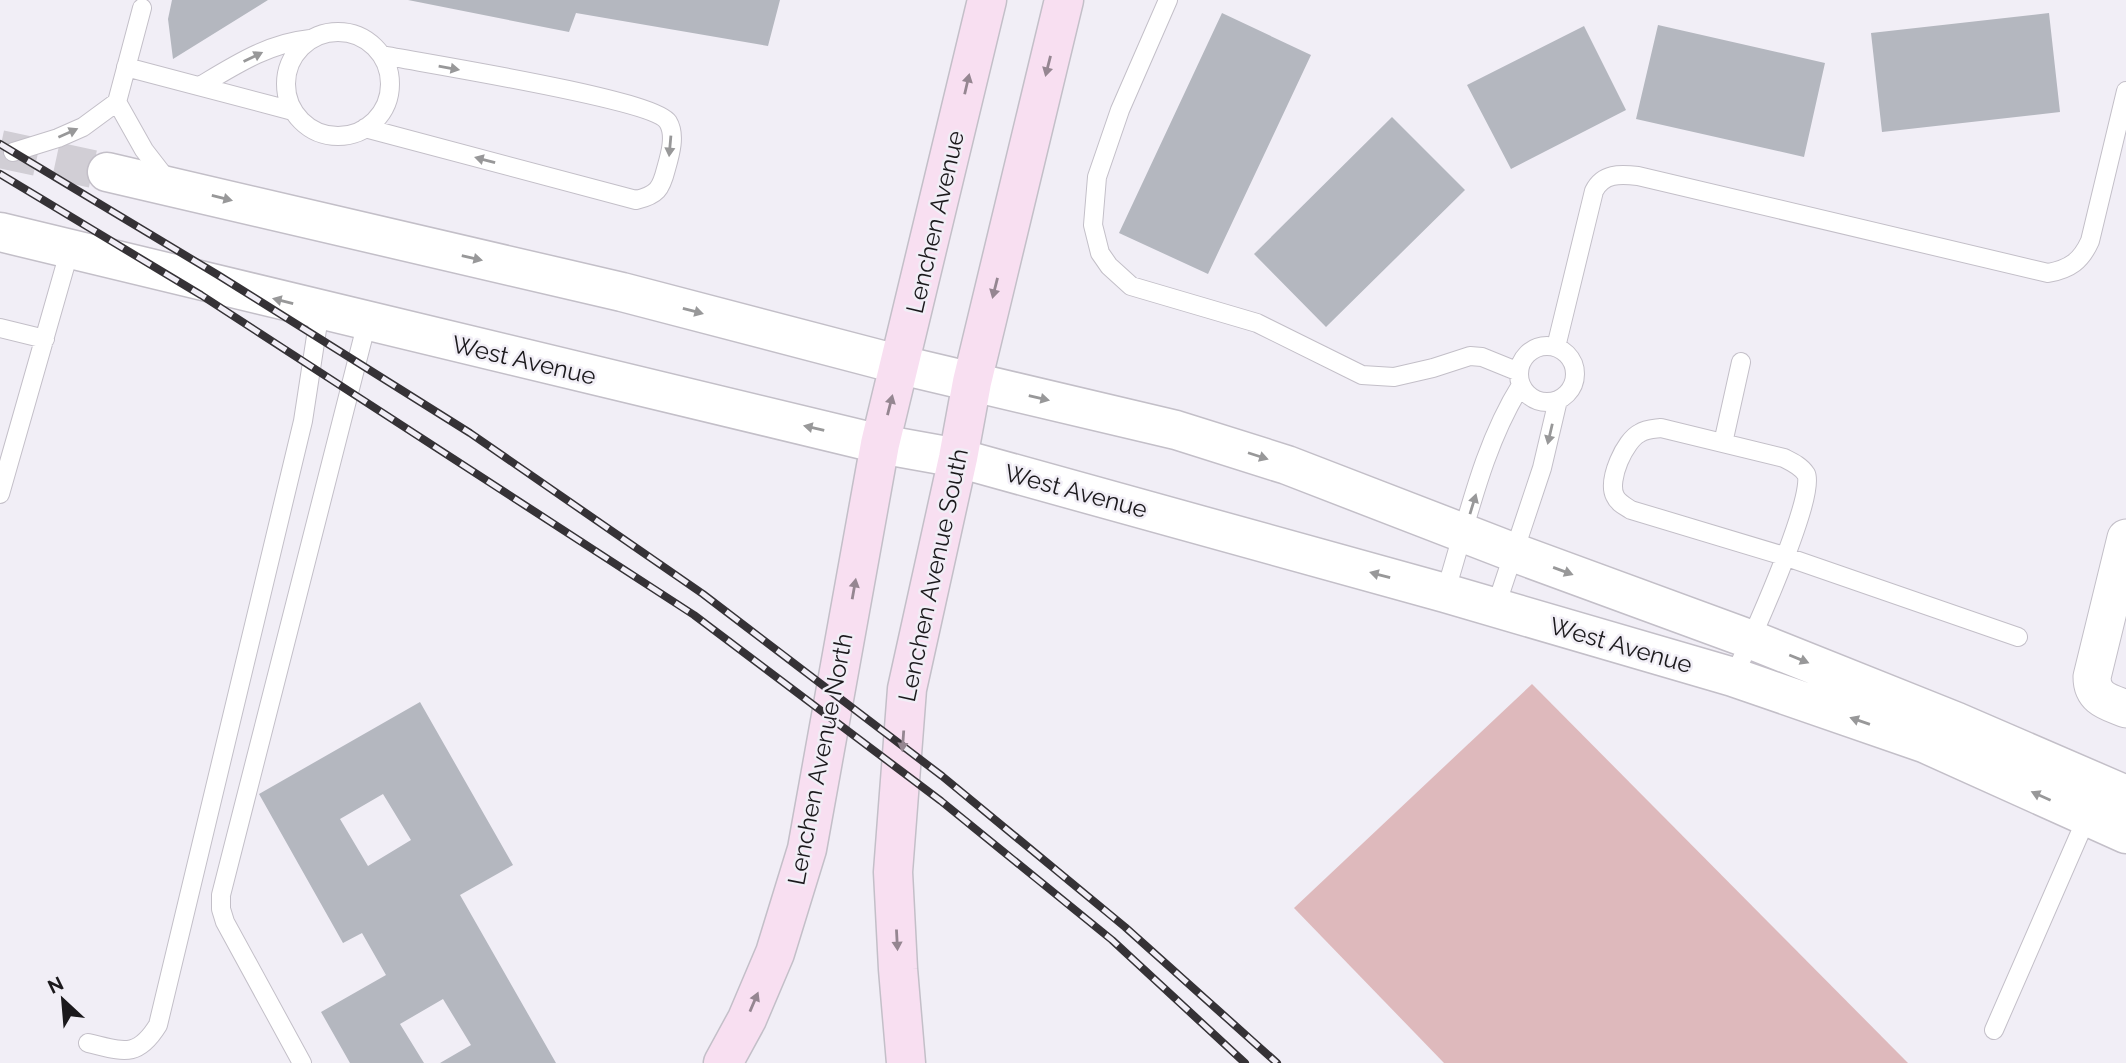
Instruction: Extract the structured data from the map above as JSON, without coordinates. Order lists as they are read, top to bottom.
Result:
{
  "streets": {
    "main road": ["Lenchen Avenue", "Lenchen Avenue South", "Lenchen Avenue North"],
    "street": ["West Avenue"]
  },
  "crossings": [
    ["Lenchen Avenue", "West Avenue"],
    ["Lenchen Avenue", "Lenchen Avenue North"],
    ["West Avenue", "Lenchen Avenue South"],
    ["West Avenue", "Lenchen Avenue North"]
  ],
  "one_way": ["Lenchen Avenue South", "Lenchen Avenue North"],
  "north": "top left"
}
